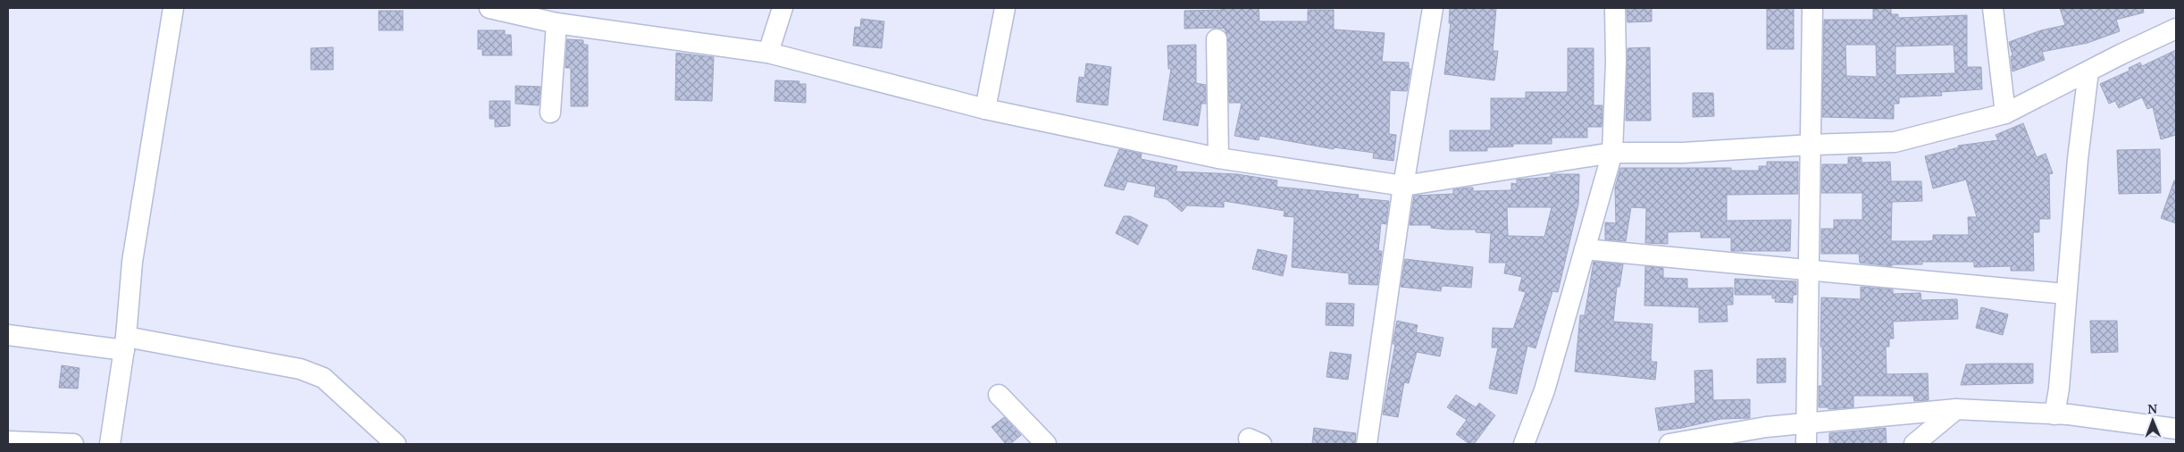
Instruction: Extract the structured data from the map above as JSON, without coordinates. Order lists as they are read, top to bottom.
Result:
{
  "north": "top"
}
